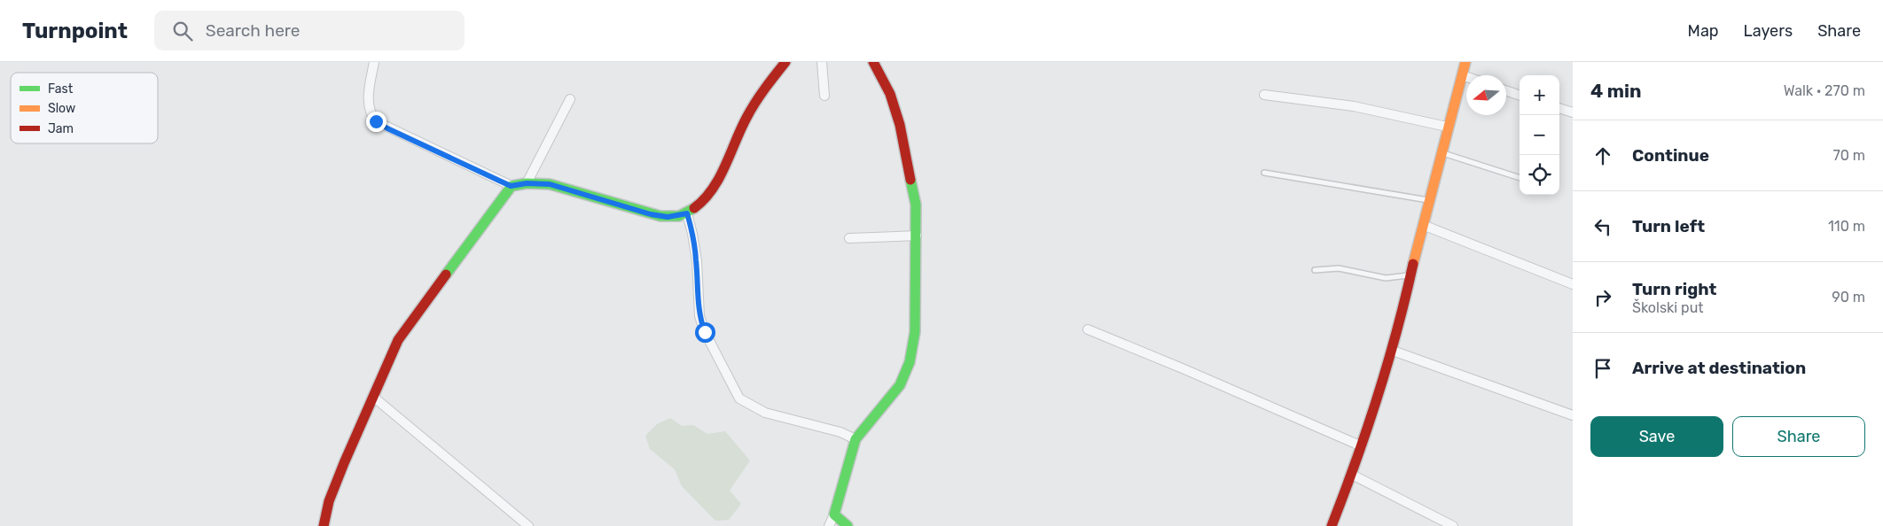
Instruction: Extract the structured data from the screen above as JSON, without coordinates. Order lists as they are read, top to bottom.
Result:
{
  "legend": ["Fast", "Slow", "Jam"],
  "north": "left",
  "page": {
    "header": "Turnpoint",
    "search": "Search here",
    "nav": ["Map", "Layers", "Share"],
    "heading": ["4 min", "Walk · 270 m"],
    "map_buttons": ["+", "−"],
    "list": [
      ["Continue", "70 m"],
      ["Turn left", "110 m"],
      ["Turn right", "Školski put", "90 m"],
      "Arrive at destination"
    ],
    "buttons": ["Save", "Share"]
  }
}
